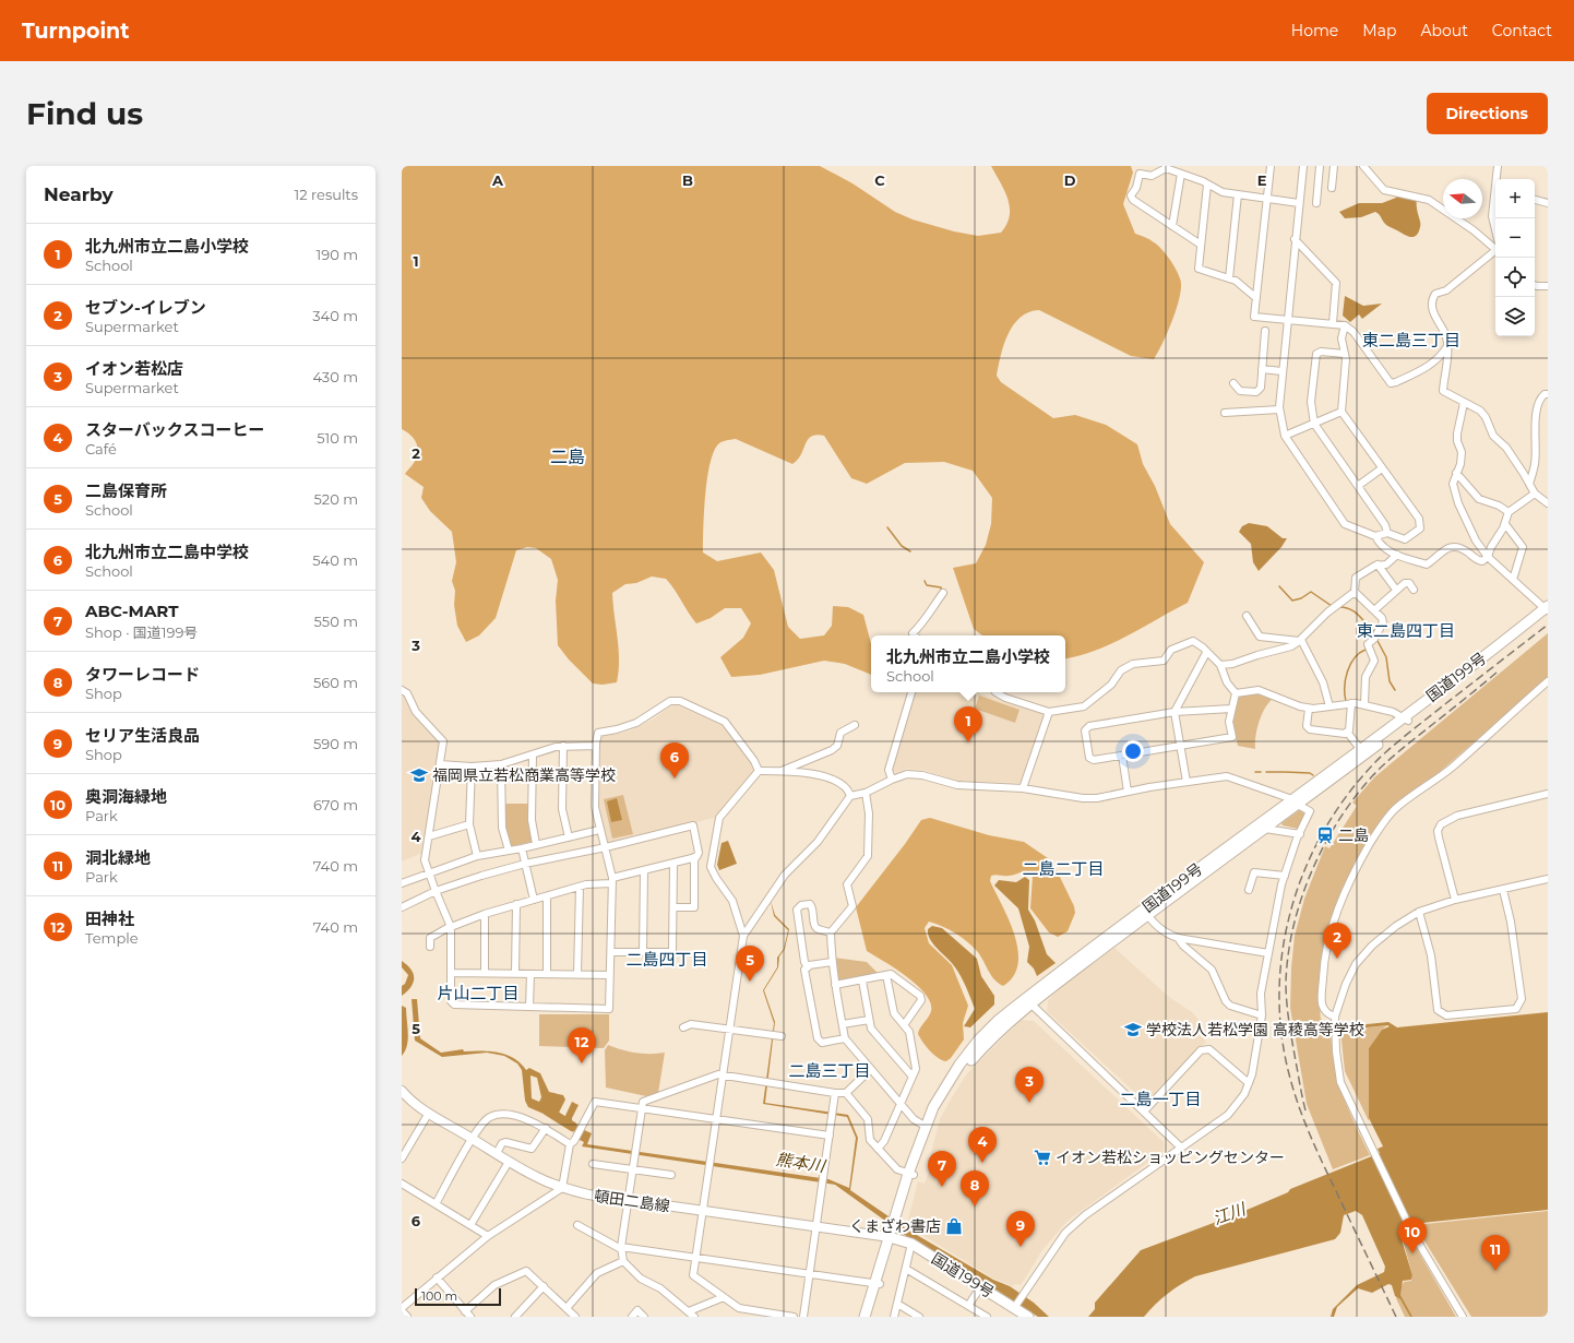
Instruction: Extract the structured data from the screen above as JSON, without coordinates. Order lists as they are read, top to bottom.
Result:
{
  "streets": {
    "highway": ["国道199号"],
    "main road": ["頓田二島線"]
  },
  "crossings": [
    ["国道199号", "頓田二島線"]
  ],
  "districts": [
    "東二島三丁目",
    "二島",
    "東二島四丁目",
    "二島二丁目",
    "二島四丁目",
    "片山二丁目",
    "二島三丁目",
    "二島一丁目"
  ],
  "water": ["熊本川", "江川"],
  "places": {
    "school or university": ["福岡県立若松商業高等学校", "学校法人若松学園 高稜高等学校"],
    "station": ["二島"],
    "supermarket": ["イオン若松ショッピングセンター"],
    "shop": ["くまざわ書店"]
  },
  "scale_bar": "100 m",
  "north": "left",
  "page": {
    "header": "Turnpoint",
    "nav": [
      "Home",
      "Map",
      "About",
      "Contact"
    ],
    "buttons": "Directions",
    "title": "Find us",
    "heading": ["Nearby", "12 results"],
    "map_buttons": ["+", "−"],
    "list": [
      {
        "mark": "1",
        "name": "北九州市立二島小学校",
        "note": "School",
        "value": "190 m"
      },
      {
        "mark": "2",
        "name": "セブン-イレブン",
        "note": "Supermarket",
        "value": "340 m"
      },
      {
        "mark": "3",
        "name": "イオン若松店",
        "note": "Supermarket",
        "value": "430 m"
      },
      {
        "mark": "4",
        "name": "スターバックスコーヒー",
        "note": "Café",
        "value": "510 m"
      },
      {
        "mark": "5",
        "name": "二島保育所",
        "note": "School",
        "value": "520 m"
      },
      {
        "mark": "6",
        "name": "北九州市立二島中学校",
        "note": "School",
        "value": "540 m"
      },
      {
        "mark": "7",
        "name": "ABC-MART",
        "note": "Shop · 国道199号",
        "value": "550 m"
      },
      {
        "mark": "8",
        "name": "タワーレコード",
        "note": "Shop",
        "value": "560 m"
      },
      {
        "mark": "9",
        "name": "セリア生活良品",
        "note": "Shop",
        "value": "590 m"
      },
      {
        "mark": "10",
        "name": "奥洞海緑地",
        "note": "Park",
        "value": "670 m"
      },
      {
        "mark": "11",
        "name": "洞北緑地",
        "note": "Park",
        "value": "740 m"
      },
      {
        "mark": "12",
        "name": "田神社",
        "note": "Temple",
        "value": "740 m"
      }
    ],
    "popup": ["北九州市立二島小学校", "School"],
    "pins": [
      "1",
      "6",
      "2",
      "5",
      "12",
      "3",
      "4",
      "7",
      "8",
      "9",
      "10",
      "11"
    ],
    "scale": "100 m"
  },
  "grid": {
    "columns": [
      "A",
      "B",
      "C",
      "D",
      "E"
    ],
    "rows": [
      "1",
      "2",
      "3",
      "4",
      "5",
      "6"
    ]
  }
}
